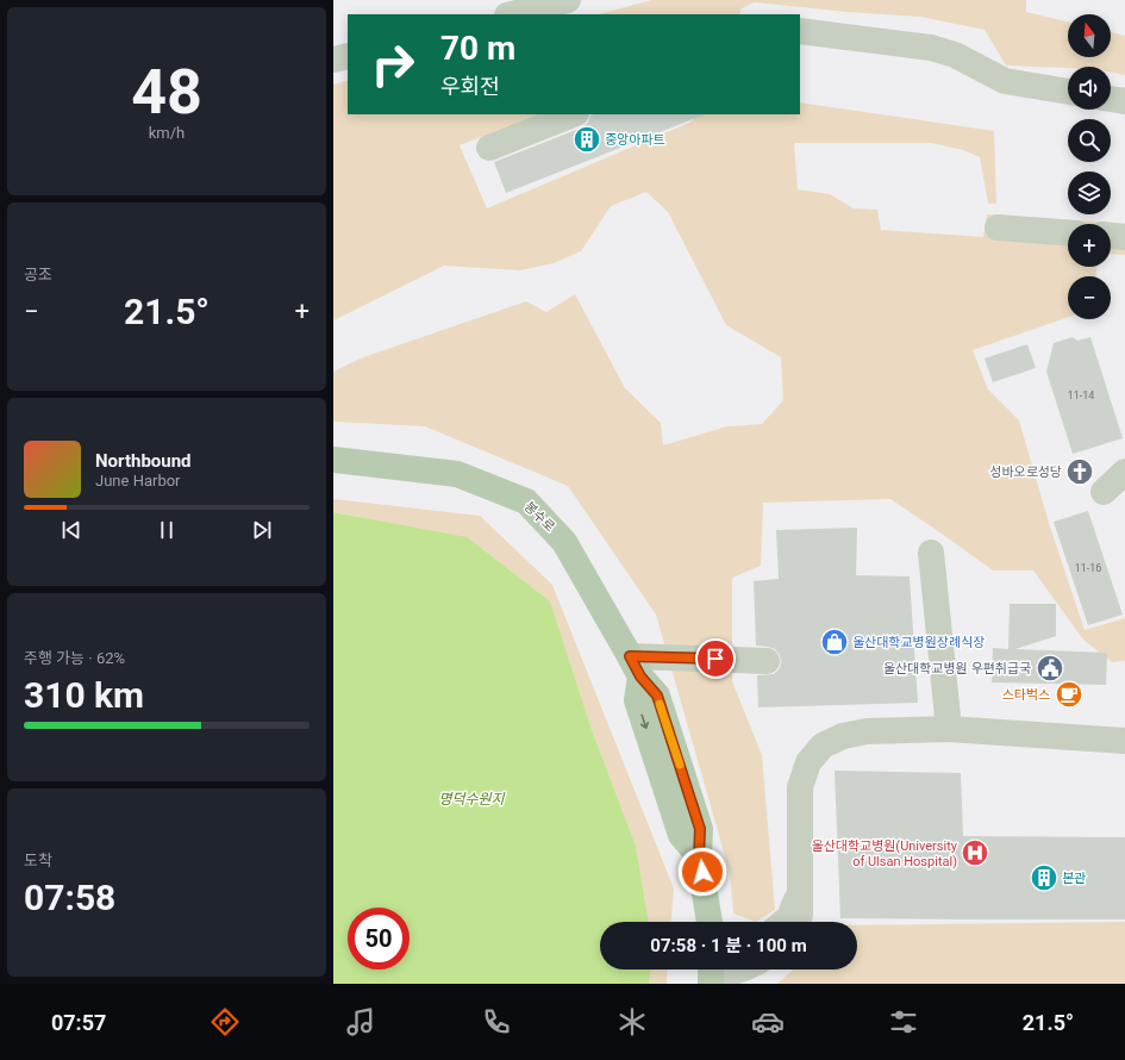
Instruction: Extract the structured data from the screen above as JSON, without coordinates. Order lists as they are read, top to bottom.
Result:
{
  "streets": {
    "main road": ["봉수로"]
  },
  "water": ["명덕수원지"],
  "places": {
    "building": ["중앙아파트", "본관"],
    "church": ["성바오로성당"],
    "shop": ["울산대학교병원장례식장"],
    "public building": ["울산대학교병원 우편취급국"],
    "cafe": ["스타벅스"],
    "hospital": ["울산대학교병원(University of Ulsan Hospital)"]
  },
  "house_numbers": ["11-14", "11-16"],
  "north": "top",
  "page": {
    "tile": [
      ["48", "km/h"],
      "공조",
      ["주행 가능 · 62%", "310 km"],
      ["도착", "07:58"]
    ],
    "map_buttons": ["+", "−"],
    "turn": ["70 m", "우회전"],
    "heat": ["−", "21.5°", "+"],
    "song": ["Northbound", "June Harbor"],
    "limit": "50",
    "trip": "07:58 · 1 분 · 100 m",
    "tabs": ["07:57", "21.5°"]
  }
}
